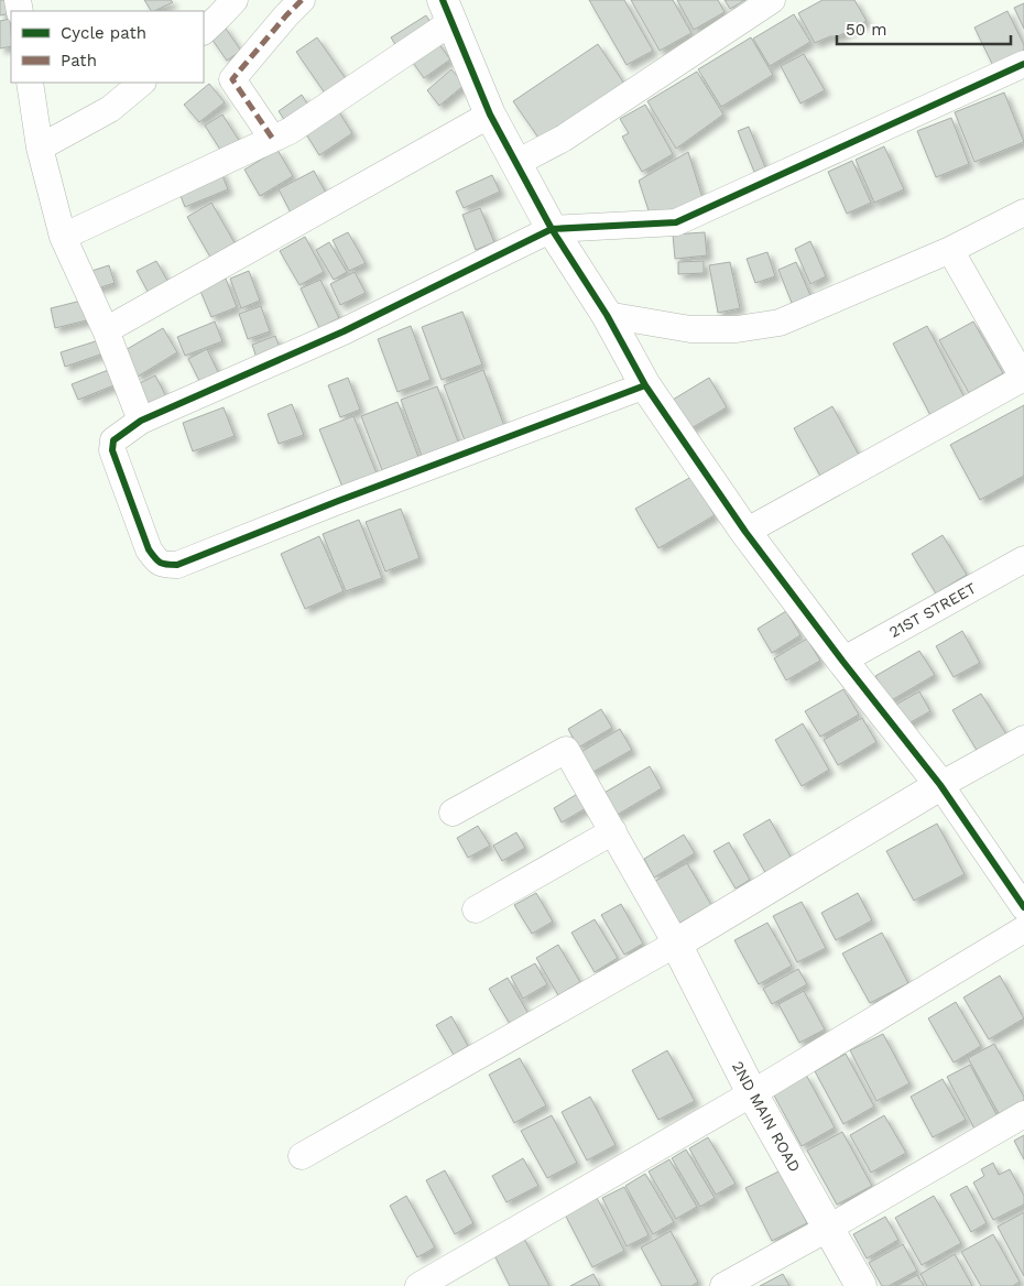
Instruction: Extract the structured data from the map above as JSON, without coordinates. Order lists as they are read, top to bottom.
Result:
{
  "streets": {
    "street": ["21ST STREET", "2ND MAIN ROAD"]
  },
  "legend": ["Cycle path", "Path"],
  "scale_bar": "50 m"
}
